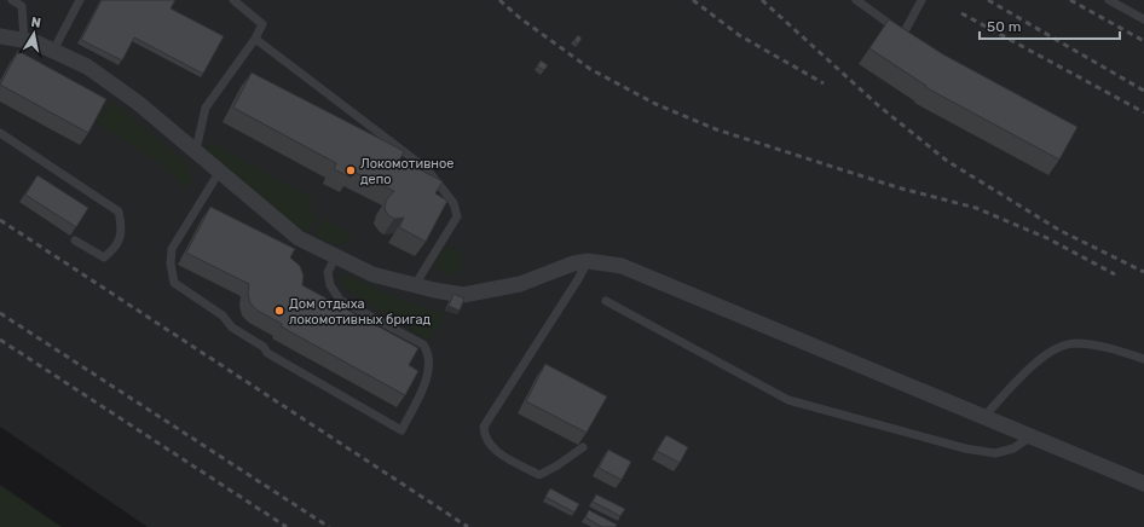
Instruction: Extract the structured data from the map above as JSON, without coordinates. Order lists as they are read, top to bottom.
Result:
{
  "places": ["Локомотивное депо", "Дом отдыха локомотивных бригад"],
  "scale_bar": "50 m",
  "north": "top"
}
